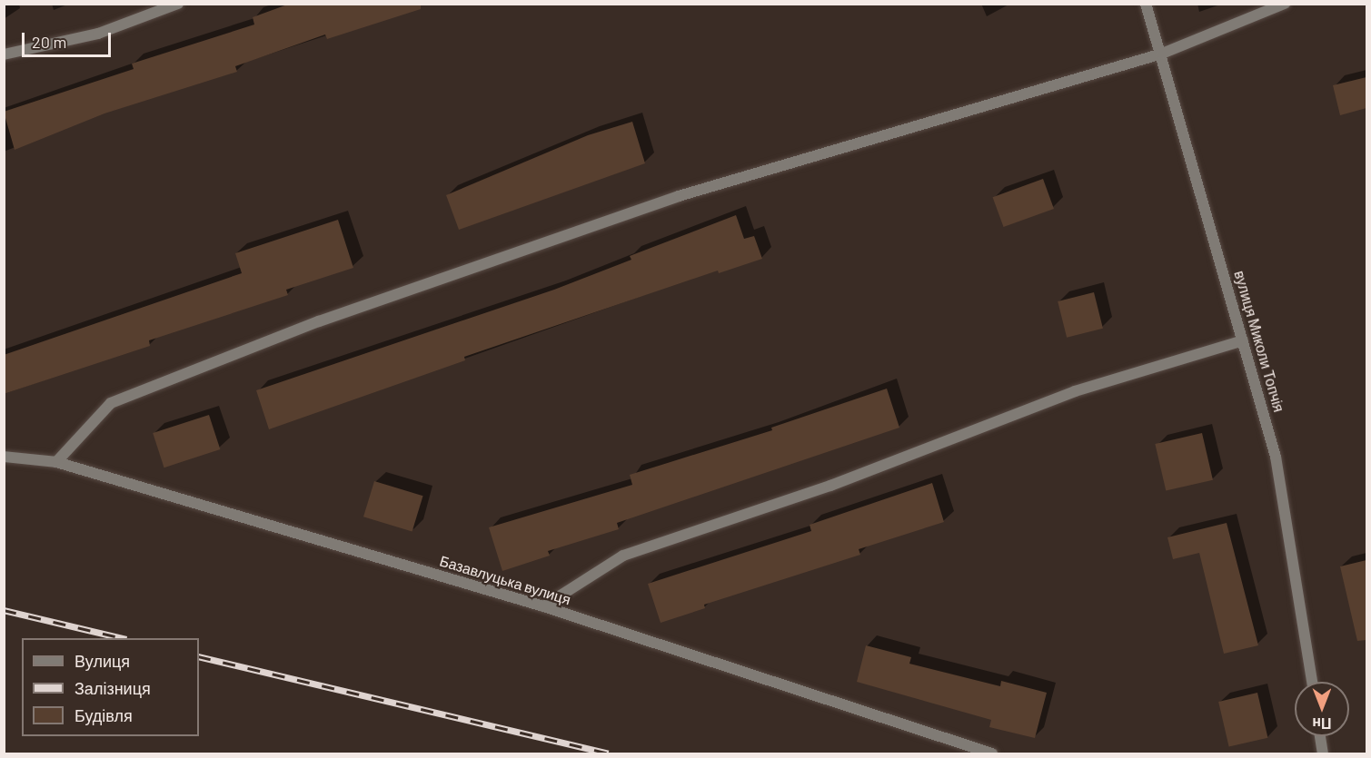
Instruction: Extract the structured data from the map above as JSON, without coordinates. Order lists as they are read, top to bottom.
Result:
{
  "streets": {
    "street": ["вулиця Миколи Топчія", "Базавлуцька вулиця"]
  },
  "legend": ["Вулиця", "Залізниця", "Будівля"],
  "scale_bar": "20 m",
  "north": "bottom"
}
